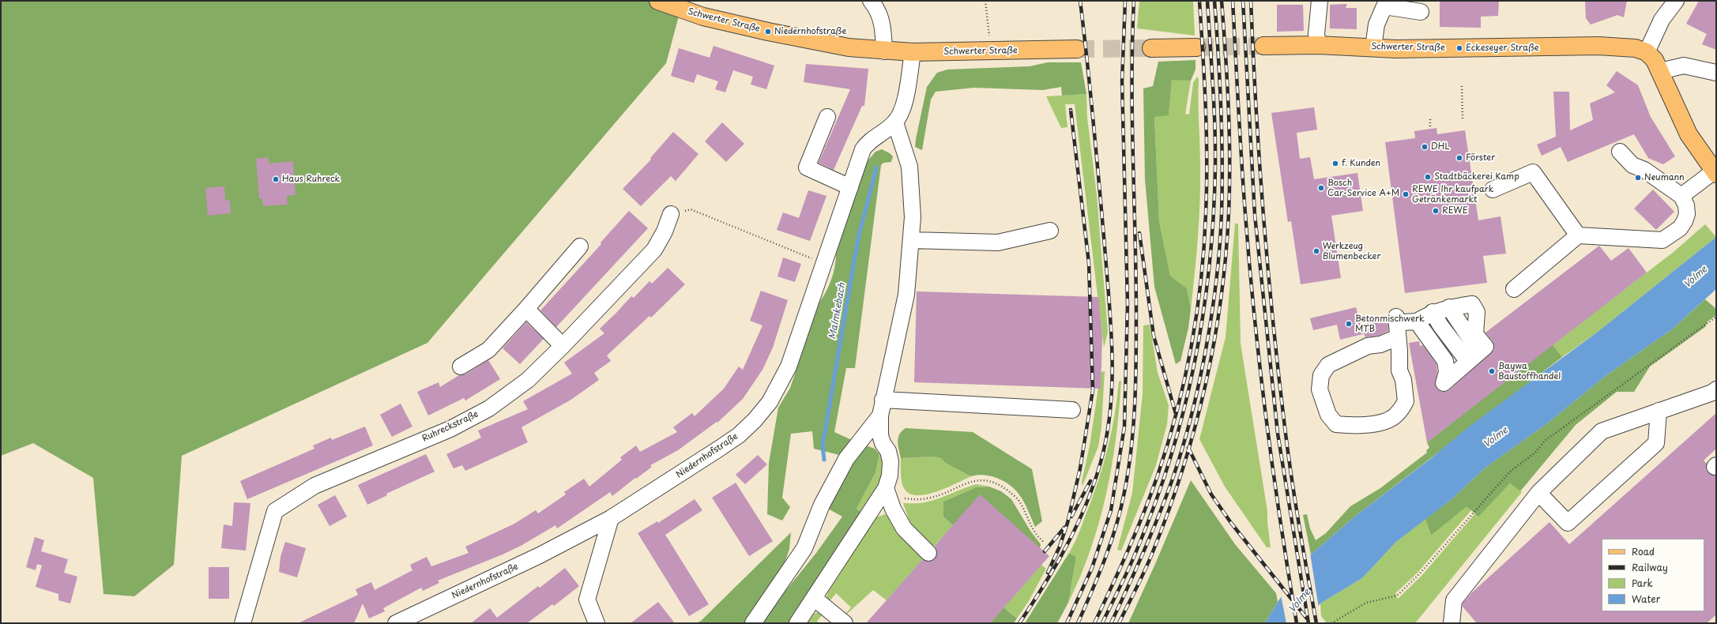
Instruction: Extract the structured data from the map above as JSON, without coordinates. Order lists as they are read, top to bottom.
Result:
{
  "streets": {
    "main road": ["Schwerter Straße"],
    "street": ["Ruhreckstraße", "Niedernhofstraße"]
  },
  "crossings": [
    ["Schwerter Straße", "Niedernhofstraße"]
  ],
  "water": ["Volme", "Malmkebach"],
  "places": [
    "Niedernhofstraße",
    "Eckeseyer Straße",
    "DHL",
    "Förster",
    "f. Kunden",
    "Stadtbäckerei Kamp",
    "Neumann",
    "Haus Ruhreck",
    "Bosch Car-Service A+M",
    "REWE Ihr kaufpark Getränkemarkt",
    "REWE",
    "Werkzeug Blumenbecker",
    "Betonmischwerk MTB",
    "Baywa Baustoffhandel"
  ],
  "legend": [
    "Road",
    "Railway",
    "Park",
    "Water"
  ]
}
